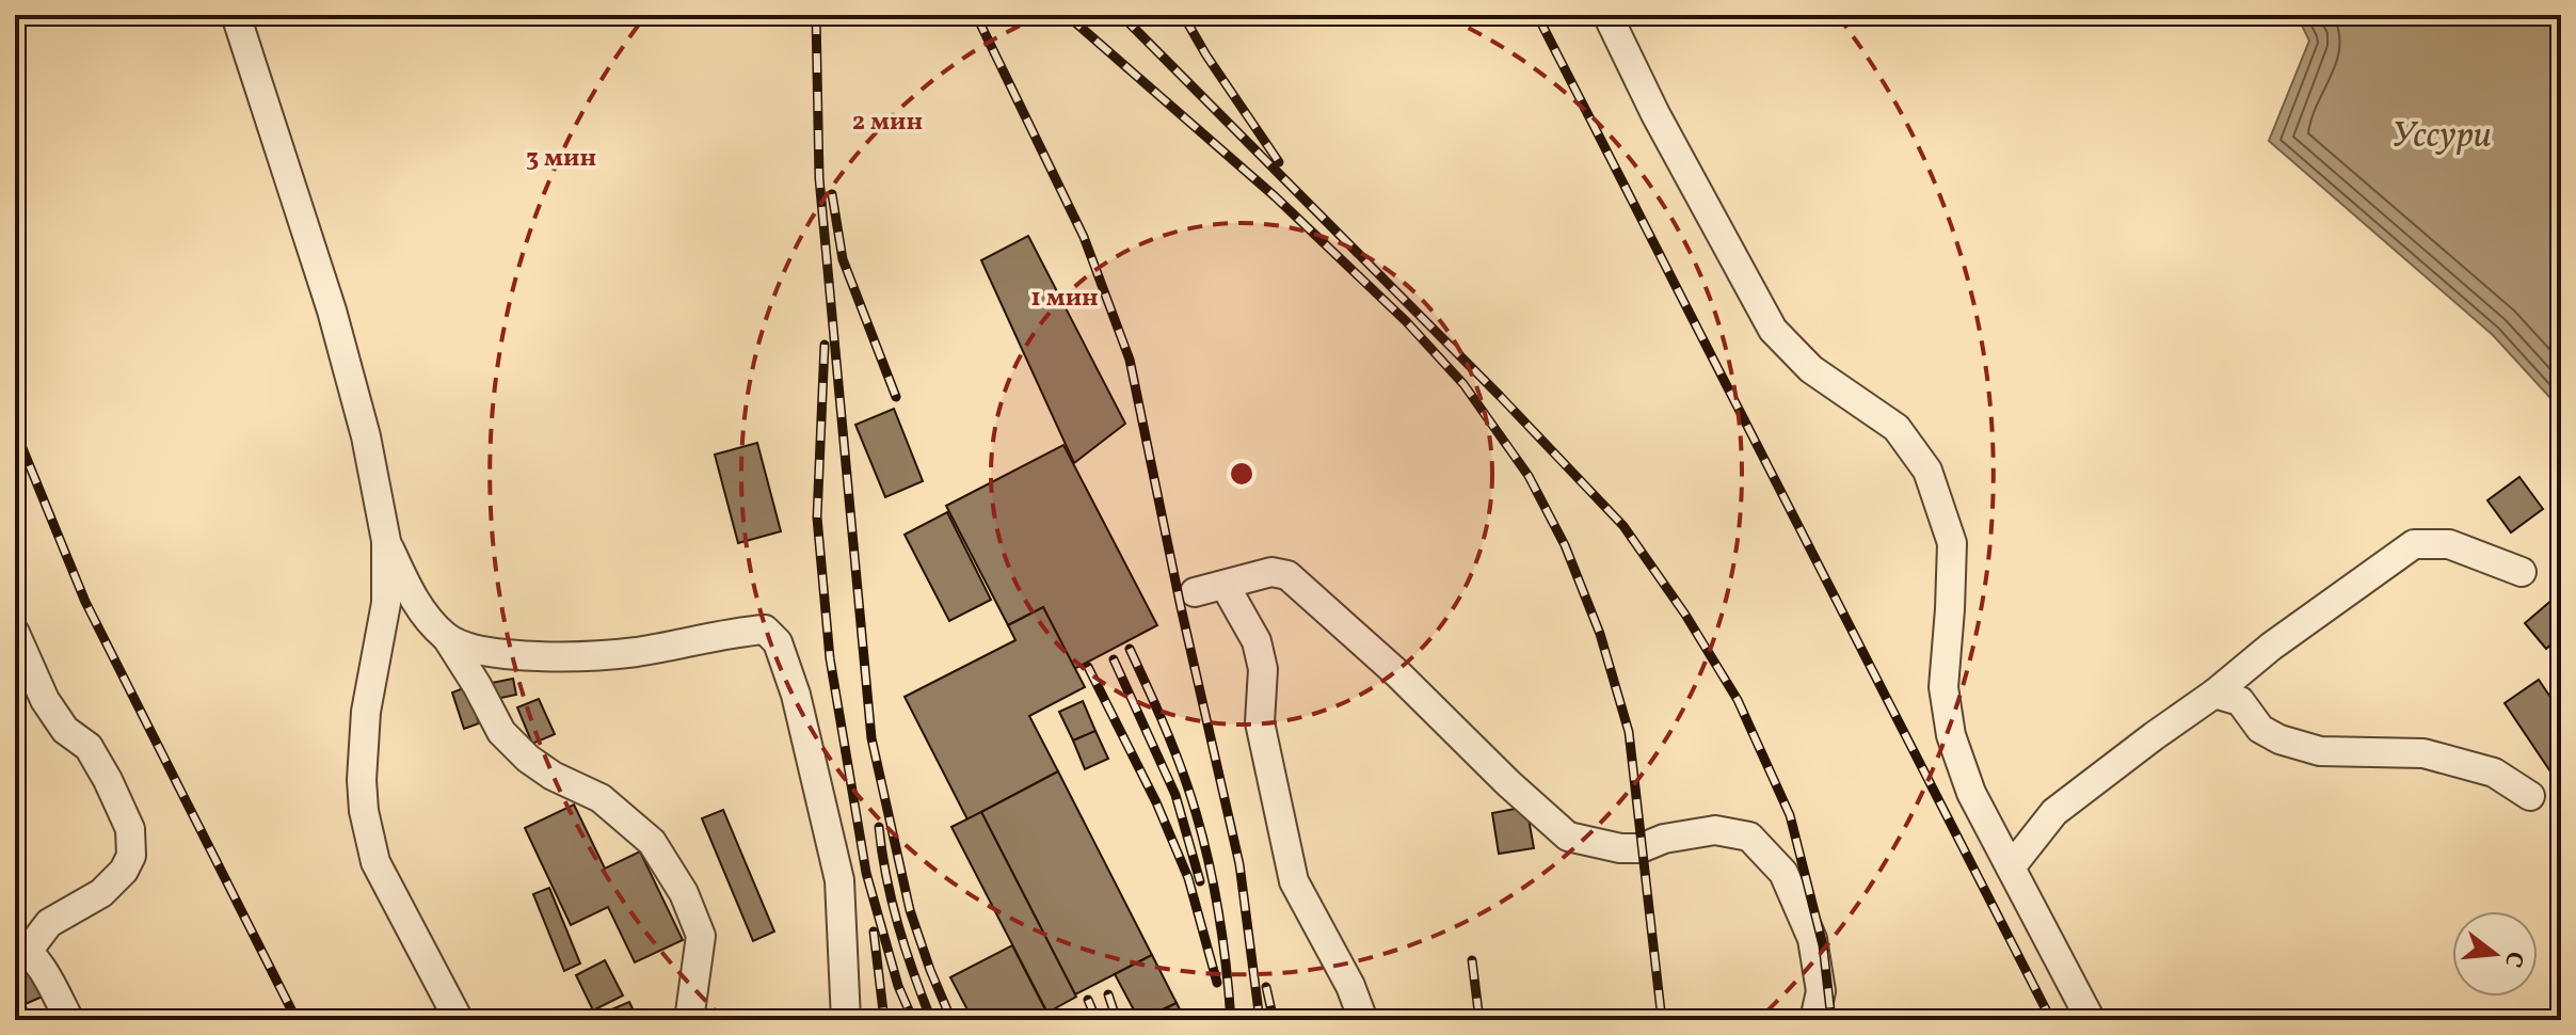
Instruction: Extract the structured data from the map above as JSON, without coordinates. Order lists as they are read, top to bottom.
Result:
{
  "water": ["Уссури"],
  "north": "right",
  "rings": ["2 мин", "3 мин", "1 мин"]
}
